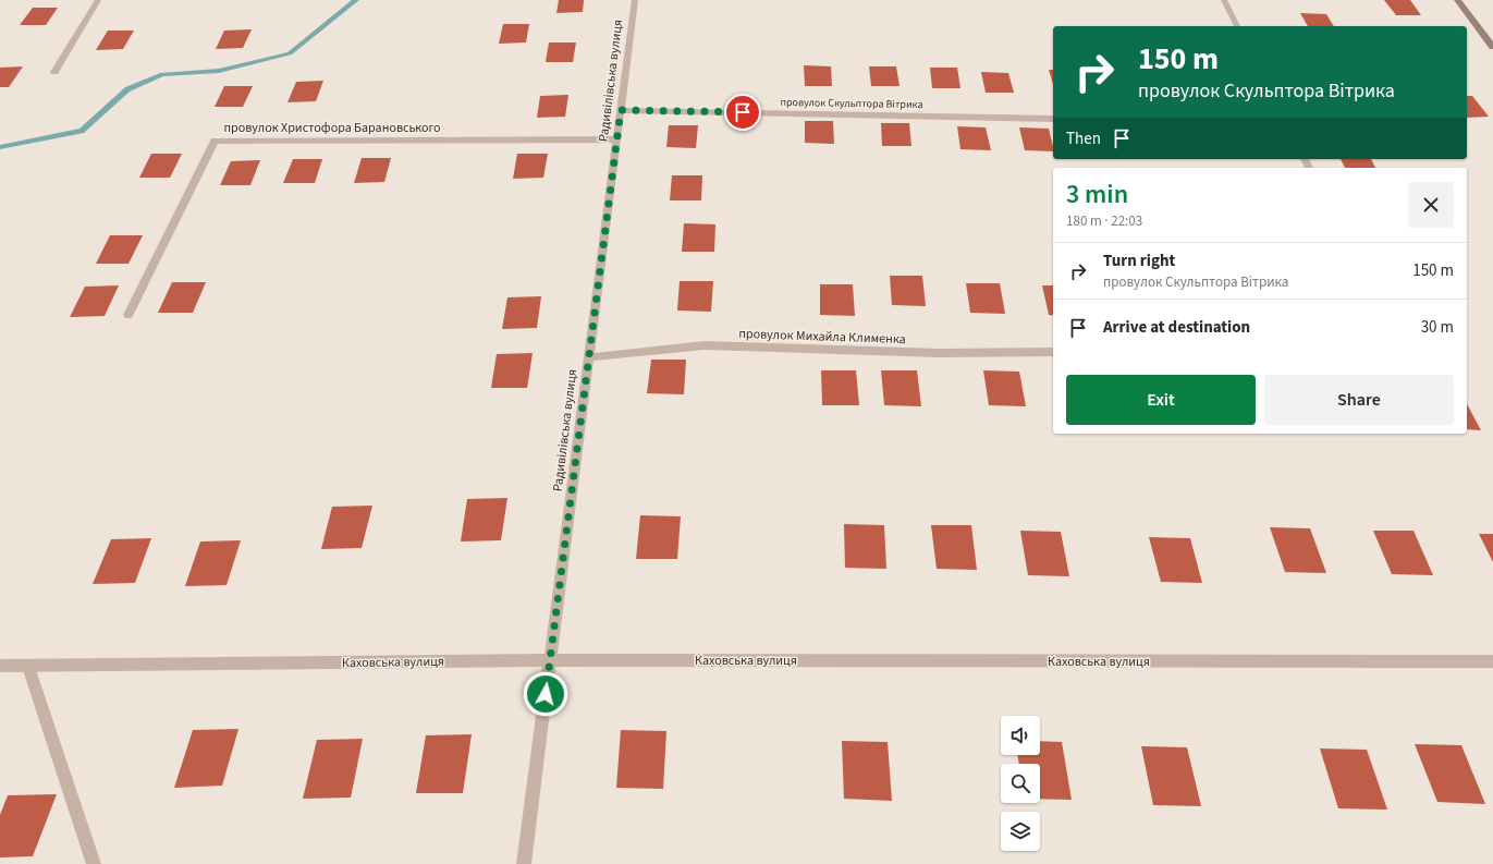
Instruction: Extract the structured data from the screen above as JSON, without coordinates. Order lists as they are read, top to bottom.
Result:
{
  "streets": {
    "street": [
      "Радивілівська вулиця",
      "провулок Скульптора Вітрика",
      "провулок Христофора Барановського",
      "провулок Михайла Клименка",
      "Каховська вулиця"
    ]
  },
  "crossings": [
    ["Радивілівська вулиця", "провулок Скульптора Вітрика"],
    ["Радивілівська вулиця", "провулок Христофора Барановського"],
    ["Радивілівська вулиця", "провулок Михайла Клименка"],
    ["Радивілівська вулиця", "Каховська вулиця"]
  ],
  "page": {
    "turn": ["150 m", "провулок Скульптора Вітрика"],
    "then": "Then",
    "heading": ["3 min", "180 m · 22:03"],
    "list": [
      {
        "name": "Turn right",
        "note": "провулок Скульптора Вітрика",
        "value": "150 m"
      },
      {
        "name": "Arrive at destination",
        "value": "30 m"
      }
    ],
    "buttons": ["Exit", "Share"]
  }
}
